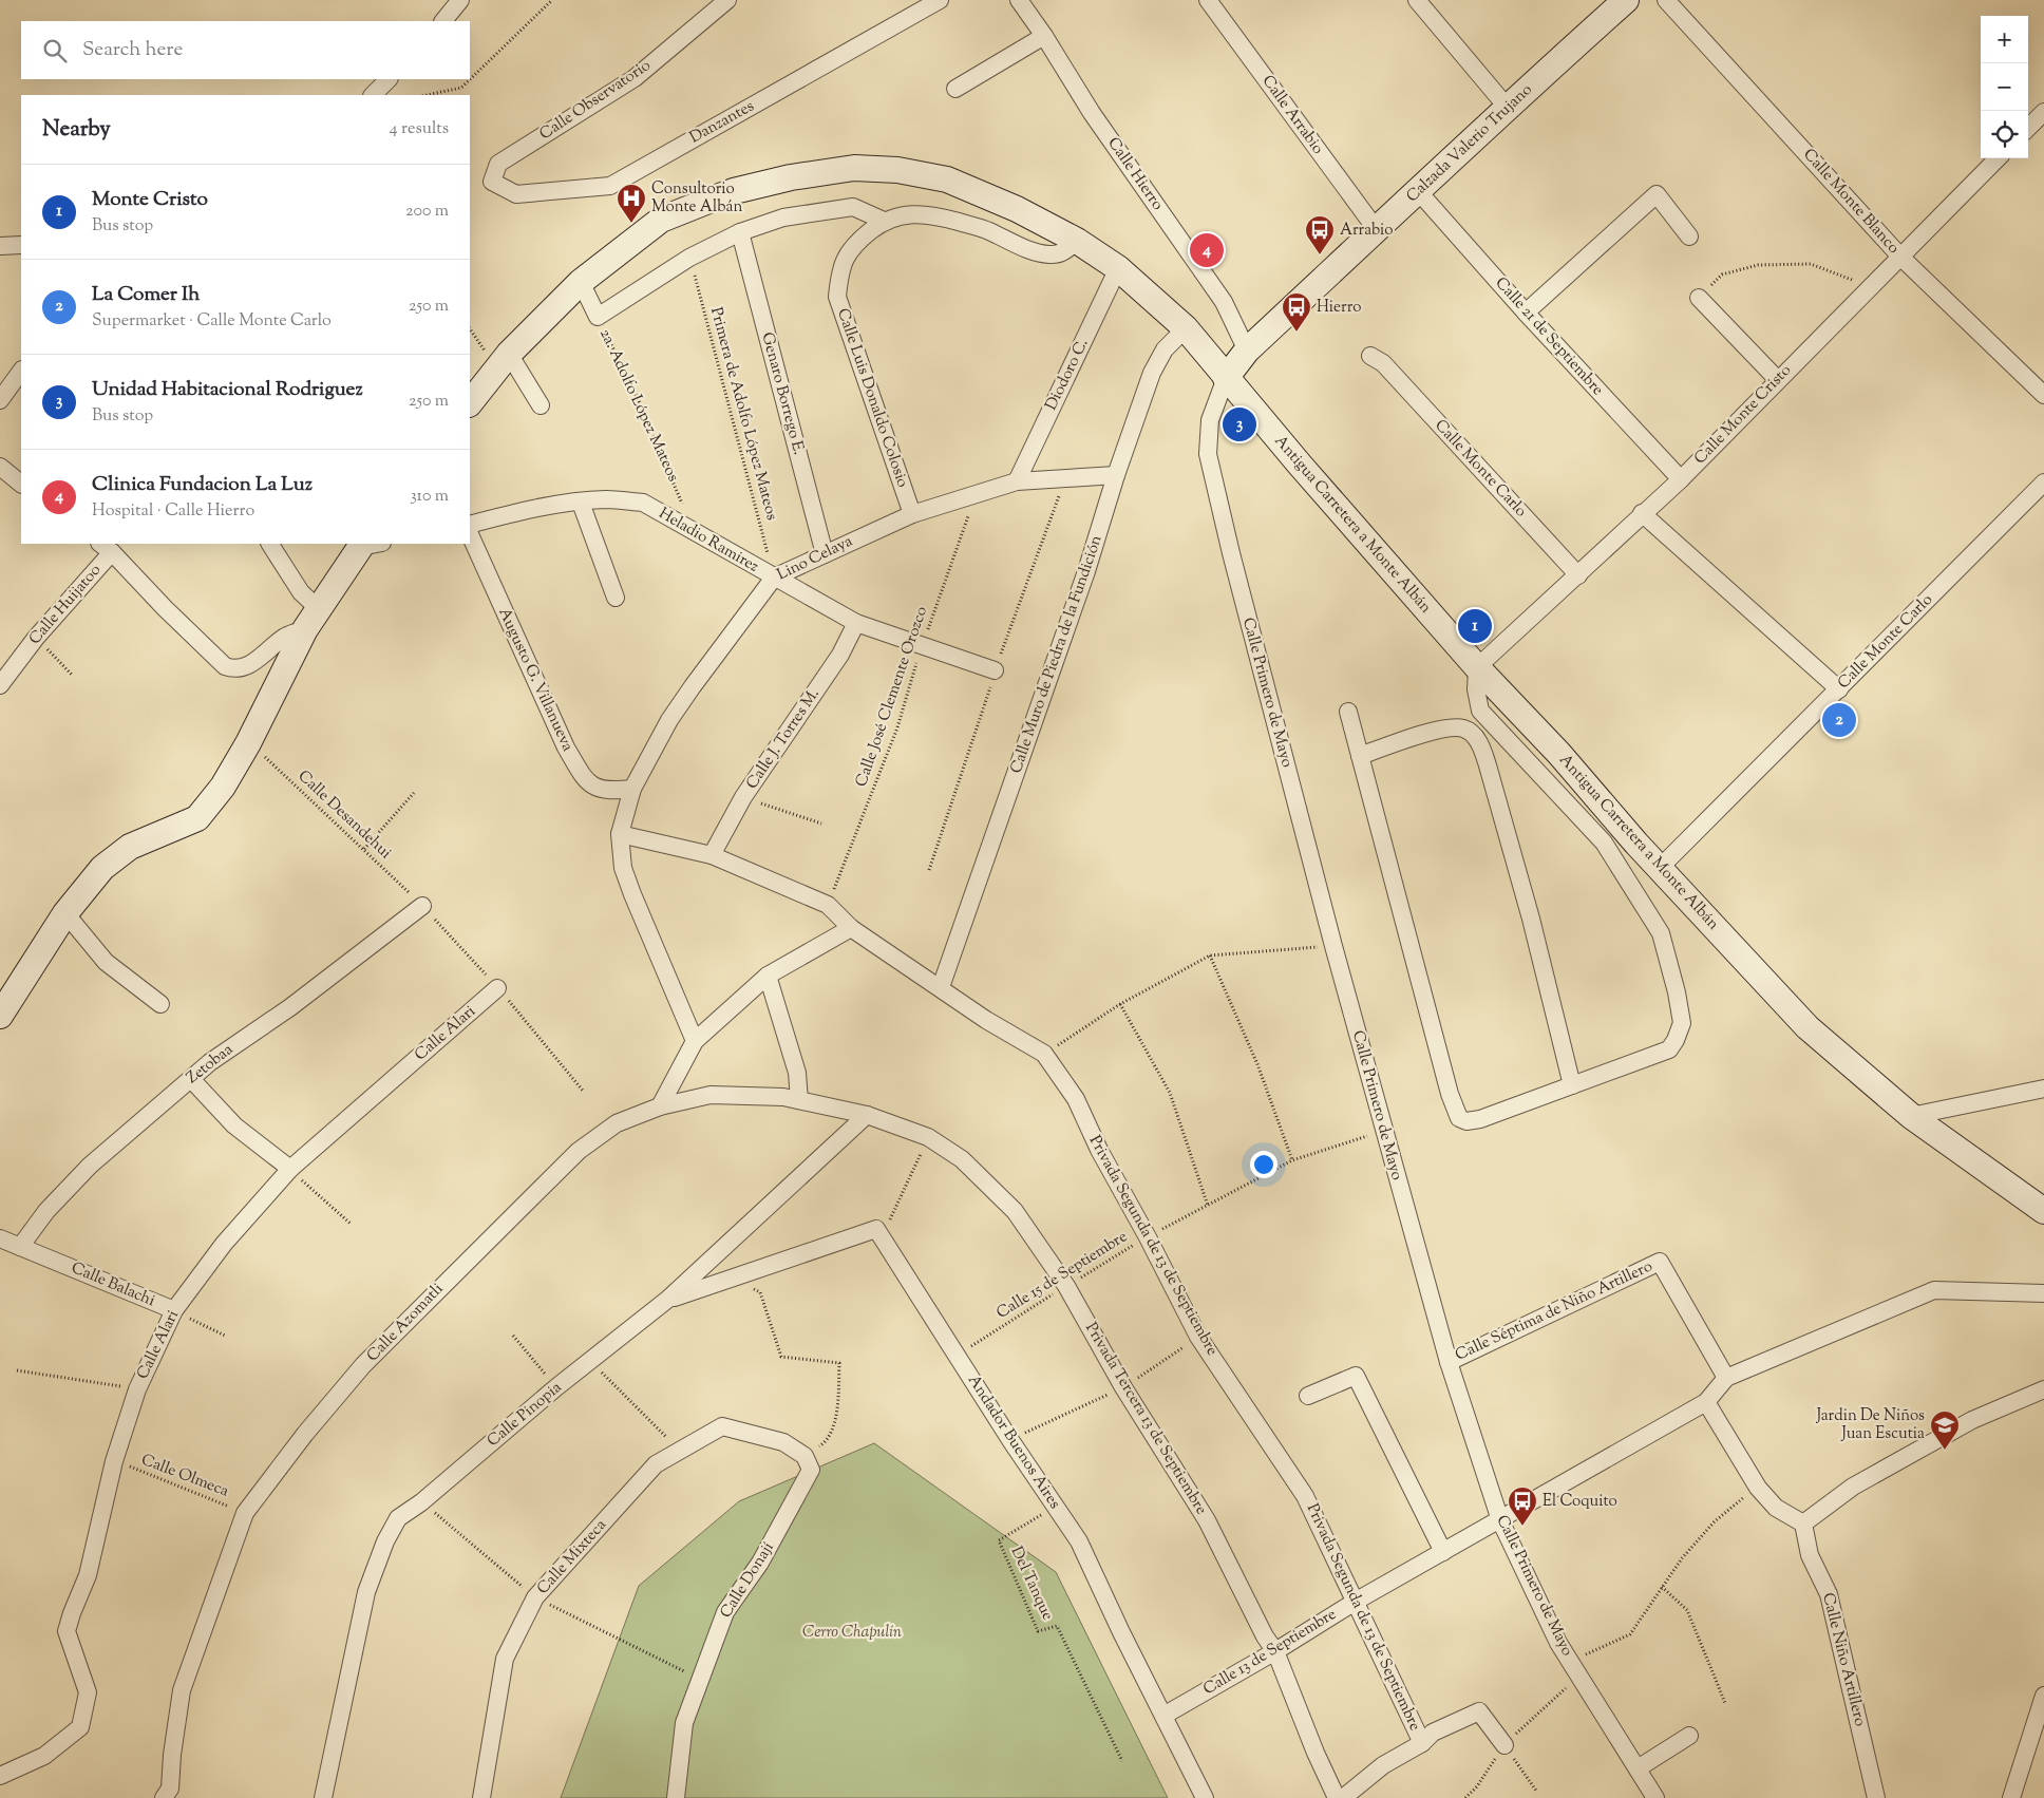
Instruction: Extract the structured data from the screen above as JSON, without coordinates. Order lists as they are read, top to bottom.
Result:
{
  "streets": {
    "street": [
      "Calle Observatorio",
      "Calle Arrabio",
      "Danzantes",
      "Calzada Valerio Trujano",
      "Calle Hierro",
      "Calle Monte Blanco",
      "Calle 21 de Septiembre",
      "Diodoro C.",
      "Genaro Borrego E.",
      "Calle Luis Donaldo Colosio",
      "2a. Adolfo López Mateos",
      "Calle Monte Cristo",
      "Calle Monte Carlo",
      "Antigua Carretera a Monte Albán",
      "Heladio Ramirez",
      "Lino Celaya",
      "Calle Huijatoo",
      "Calle Muro de Piedra de la Fundición",
      "Augusto G. Villanueva",
      "Calle Primero de Mayo",
      "Calle J. Torres M.",
      "Calle Alari",
      "Zetobaa",
      "Privada Segunda de 13 de Septiembre",
      "Calle Balachi",
      "Calle Séptima de Niño Artillero",
      "Calle Azomatli",
      "Calle Pinopia",
      "Privada Tercera 13 de Septiembre",
      "Andador Buenos Aires",
      "Calle Mixteca",
      "Calle Donají",
      "Calle 13 de Septiembre",
      "Calle Niño Artillero"
    ],
    "path": [
      "Primera de Adolfo López Mateos",
      "Calle José Clemente Orozco",
      "Calle Desandehui",
      "Calle 15 de Septiembre",
      "Calle Olmeca",
      "Del Tanque"
    ]
  },
  "crossings": [
    ["Calle Observatorio", "Danzantes"],
    ["Calle Arrabio", "Calzada Valerio Trujano"],
    ["Calzada Valerio Trujano", "Calle Hierro"],
    ["Calzada Valerio Trujano", "Calle 21 de Septiembre"],
    ["Calzada Valerio Trujano", "Antigua Carretera a Monte Albán"],
    ["Calzada Valerio Trujano", "Calle Primero de Mayo"],
    ["Calle Monte Blanco", "Calle Monte Cristo"],
    ["Calle 21 de Septiembre", "Calle Monte Cristo"],
    ["Diodoro C.", "Antigua Carretera a Monte Albán"],
    ["Diodoro C.", "Lino Celaya"],
    ["Genaro Borrego E.", "Lino Celaya"],
    ["Calle Luis Donaldo Colosio", "Antigua Carretera a Monte Albán"],
    ["Calle Luis Donaldo Colosio", "Lino Celaya"],
    ["2a. Adolfo López Mateos", "Antigua Carretera a Monte Albán"],
    ["2a. Adolfo López Mateos", "Heladio Ramirez"],
    ["Primera de Adolfo López Mateos", "Heladio Ramirez"],
    ["Primera de Adolfo López Mateos", "Lino Celaya"],
    ["Calle Monte Cristo", "Calle Monte Carlo"],
    ["Calle Monte Cristo", "Antigua Carretera a Monte Albán"],
    ["Calle Monte Carlo", "Antigua Carretera a Monte Albán"],
    ["Antigua Carretera a Monte Albán", "Calle Muro de Piedra de la Fundición"],
    ["Antigua Carretera a Monte Albán", "Calle Primero de Mayo"],
    ["Heladio Ramirez", "Lino Celaya"],
    ["Heladio Ramirez", "Calle José Clemente Orozco"],
    ["Heladio Ramirez", "Calle J. Torres M."],
    ["Lino Celaya", "Calle Muro de Piedra de la Fundición"],
    ["Lino Celaya", "Augusto G. Villanueva"],
    ["Lino Celaya", "Calle José Clemente Orozco"],
    ["Calle Muro de Piedra de la Fundición", "Privada Segunda de 13 de Septiembre"],
    ["Calle Primero de Mayo", "Calle 15 de Septiembre"],
    ["Calle Primero de Mayo", "Calle Séptima de Niño Artillero"],
    ["Calle Primero de Mayo", "Calle 13 de Septiembre"],
    ["Calle José Clemente Orozco", "Privada Segunda de 13 de Septiembre"],
    ["Calle Desandehui", "Zetobaa"],
    ["Calle Alari", "Calle Balachi"],
    ["Calle Alari", "Calle Olmeca"],
    ["Zetobaa", "Calle Balachi"],
    ["Privada Segunda de 13 de Septiembre", "Calle 15 de Septiembre"],
    ["Privada Segunda de 13 de Septiembre", "Calle 13 de Septiembre"],
    ["Calle 15 de Septiembre", "Privada Tercera 13 de Septiembre"],
    ["Calle 15 de Septiembre", "Andador Buenos Aires"],
    ["Calle Azomatli", "Calle Pinopia"],
    ["Calle Azomatli", "Privada Tercera 13 de Septiembre"],
    ["Calle Azomatli", "Calle Olmeca"],
    ["Calle Pinopia", "Privada Tercera 13 de Septiembre"],
    ["Privada Tercera 13 de Septiembre", "Calle 13 de Septiembre"],
    ["Andador Buenos Aires", "Del Tanque"],
    ["Andador Buenos Aires", "Calle 13 de Septiembre"],
    ["Calle Mixteca", "Calle Donají"]
  ],
  "parks": ["Cerro Chapulín"],
  "places": {
    "hospital": ["Consultorio Monte Albán"],
    "bus stop": ["Arrabio", "Hierro", "El Coquito"],
    "school or university": ["Jardin De Niños Juan Escutia"]
  },
  "page": {
    "map_buttons": ["+", "−"],
    "search": "Search here",
    "heading": ["Nearby", "4 results"],
    "list": [
      {
        "mark": "1",
        "name": "Monte Cristo",
        "note": "Bus stop",
        "value": "200 m"
      },
      {
        "mark": "2",
        "name": "La Comer Ih",
        "note": "Supermarket · Calle Monte Carlo",
        "value": "250 m"
      },
      {
        "mark": "3",
        "name": "Unidad Habitacional Rodriguez",
        "note": "Bus stop",
        "value": "250 m"
      },
      {
        "mark": "4",
        "name": "Clinica Fundacion La Luz",
        "note": "Hospital · Calle Hierro",
        "value": "310 m"
      }
    ],
    "pins": [
      "4",
      "3",
      "1",
      "2"
    ]
  }
}
